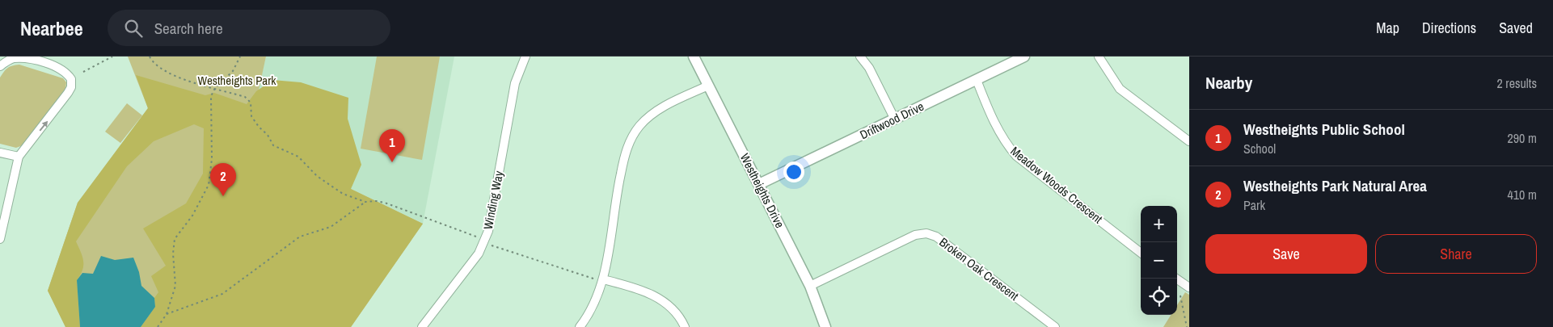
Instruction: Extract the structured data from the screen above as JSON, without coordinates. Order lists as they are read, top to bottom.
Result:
{
  "streets": {
    "street": [
      "Driftwood Drive",
      "Meadow Woods Crescent",
      "Westheights Drive",
      "Winding Way",
      "Broken Oak Crescent"
    ]
  },
  "crossings": [
    ["Driftwood Drive", "Meadow Woods Crescent"],
    ["Driftwood Drive", "Westheights Drive"],
    ["Westheights Drive", "Broken Oak Crescent"]
  ],
  "parks": ["Westheights Park"],
  "page": {
    "header": "Nearbee",
    "search": "Search here",
    "nav": ["Map", "Directions", "Saved"],
    "heading": ["Nearby", "2 results"],
    "list": [
      {
        "mark": "1",
        "name": "Westheights Public School",
        "note": "School",
        "value": "290 m"
      },
      {
        "mark": "2",
        "name": "Westheights Park Natural Area",
        "note": "Park",
        "value": "410 m"
      }
    ],
    "pins": ["1", "2"],
    "map_buttons": ["+", "−"],
    "buttons": ["Save", "Share"]
  }
}
